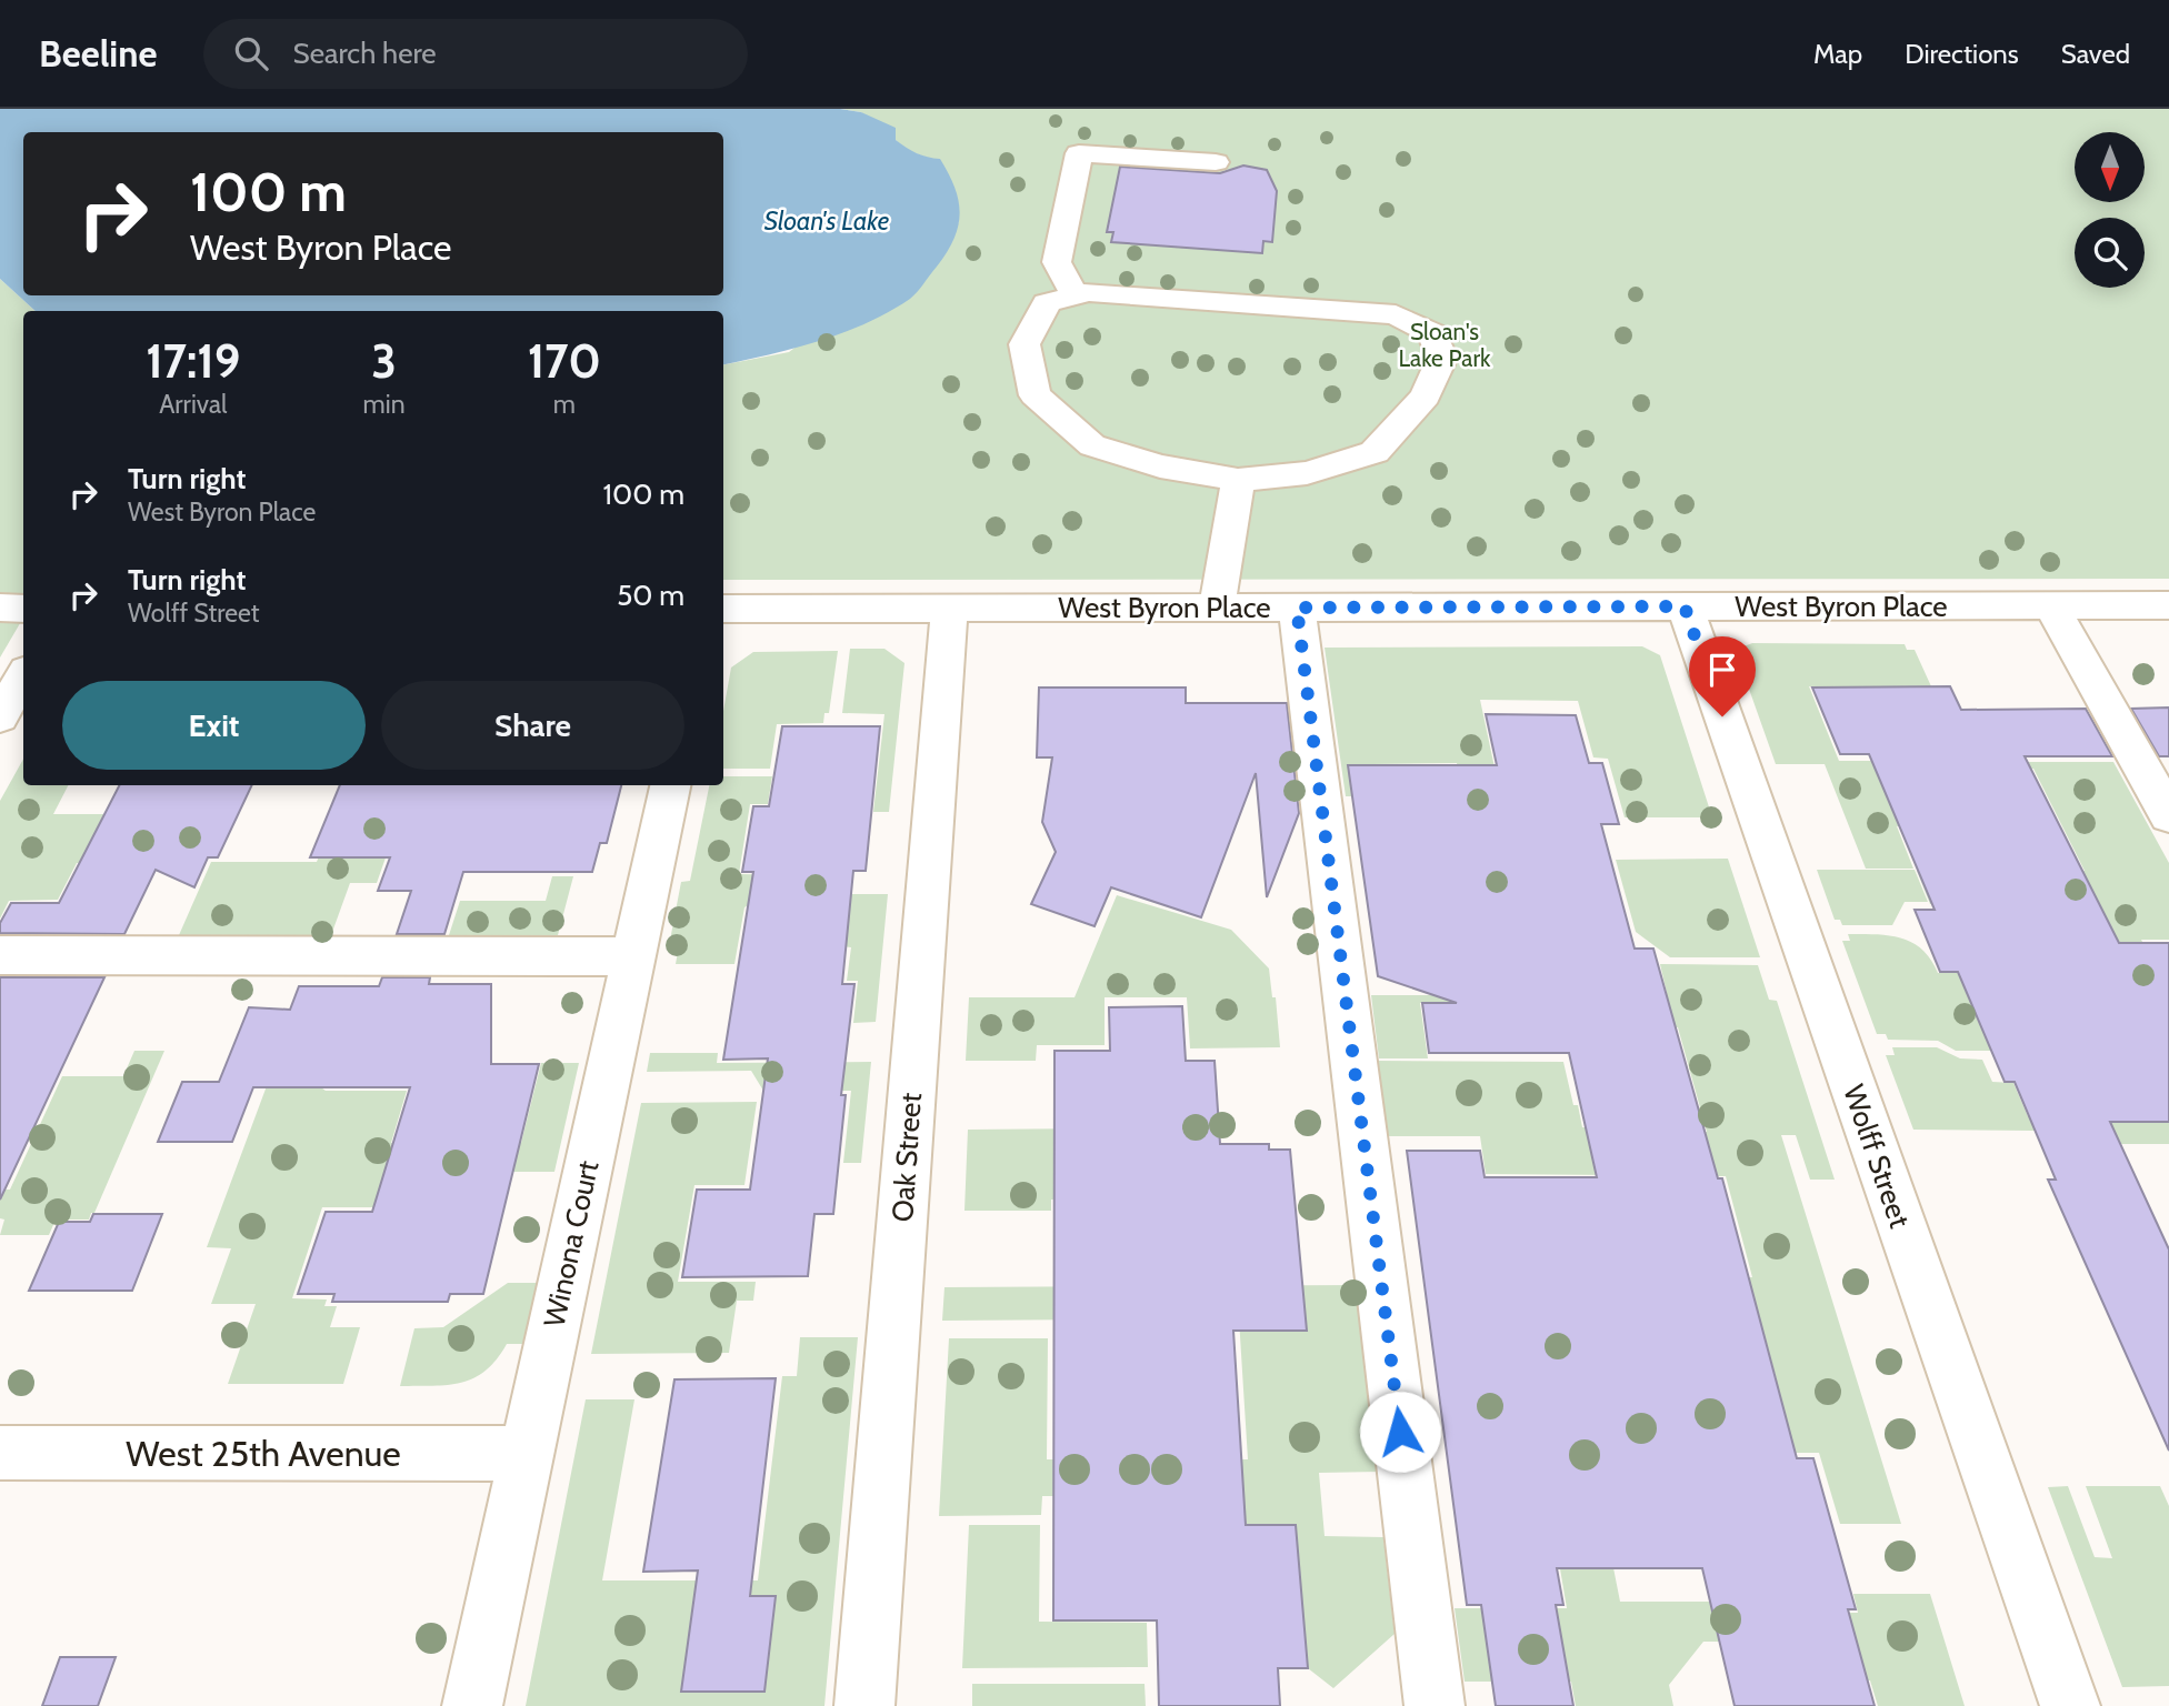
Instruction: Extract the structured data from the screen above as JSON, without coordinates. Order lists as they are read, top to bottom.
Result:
{
  "streets": {
    "street": [
      "West Byron Place",
      "Wolff Street",
      "Oak Street",
      "Winona Court",
      "West 25th Avenue"
    ]
  },
  "crossings": [
    ["West Byron Place", "Wolff Street"],
    ["West Byron Place", "Oak Street"],
    ["Winona Court", "West 25th Avenue"]
  ],
  "water": ["Sloan's Lake"],
  "parks": ["Sloan's Lake Park"],
  "north": "bottom",
  "page": {
    "header": "Beeline",
    "search": "Search here",
    "nav": ["Map", "Directions", "Saved"],
    "turn": ["100 m", "West Byron Place"],
    "eta": [
      "17:19",
      "Arrival",
      "3",
      "min",
      "170",
      "m"
    ],
    "list": [
      {
        "name": "Turn right",
        "note": "West Byron Place",
        "value": "100 m"
      },
      {
        "name": "Turn right",
        "note": "Wolff Street",
        "value": "50 m"
      }
    ],
    "buttons": ["Exit", "Share"]
  }
}
